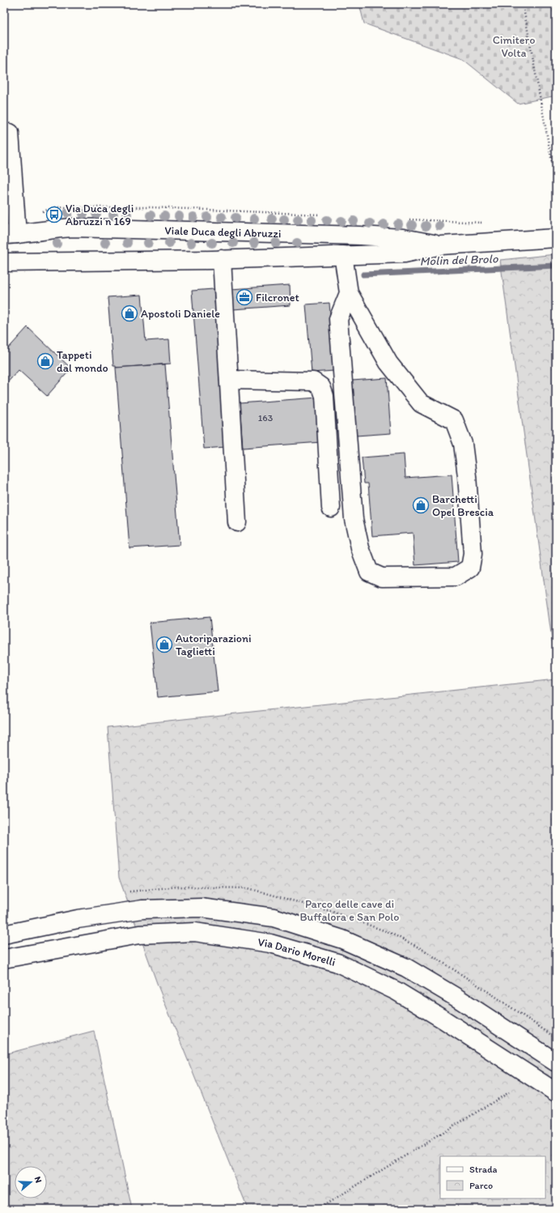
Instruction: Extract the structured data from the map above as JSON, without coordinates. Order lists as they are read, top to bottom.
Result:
{
  "streets": {
    "street": ["Viale Duca degli Abruzzi", "Via Dario Morelli"]
  },
  "water": ["Molin del Brolo"],
  "parks": ["Cimitero Volta", "Parco delle cave di Buffalora e San Polo"],
  "places": {
    "bus stop": ["Via Duca degli Abruzzi n 169"],
    "office": ["Filcronet"],
    "shop": [
      "Apostoli Daniele",
      "Tappeti dal mondo",
      "Barchetti Opel Brescia",
      "Autoriparazioni Taglietti"
    ]
  },
  "house_numbers": ["163"],
  "legend": ["Strada", "Parco"],
  "north": "right"
}
